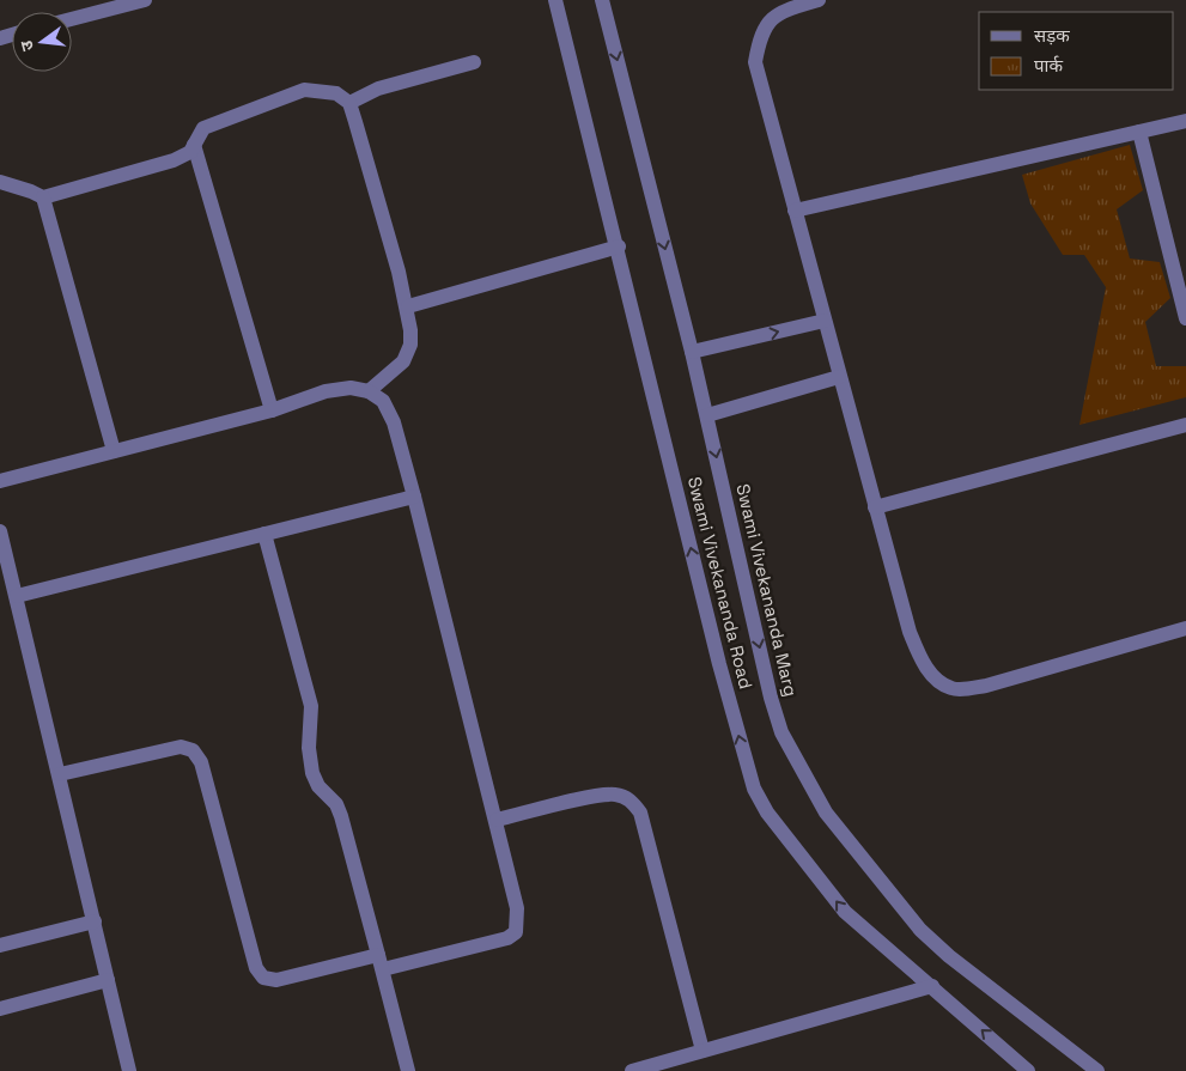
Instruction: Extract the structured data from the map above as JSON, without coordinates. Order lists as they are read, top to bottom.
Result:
{
  "streets": {
    "street": ["Swami Vivekananda Road", "Swami Vivekananda Marg"]
  },
  "one_way": ["Swami Vivekananda Road", "Swami Vivekananda Marg"],
  "legend": ["सड़क", "पार्क"],
  "north": "left"
}
